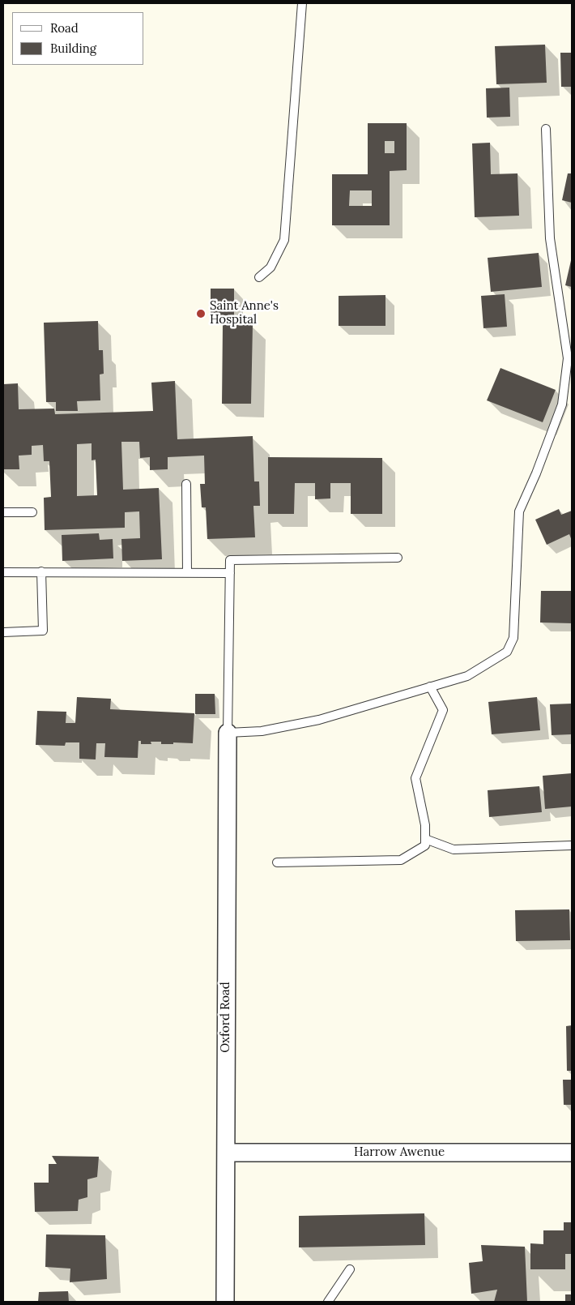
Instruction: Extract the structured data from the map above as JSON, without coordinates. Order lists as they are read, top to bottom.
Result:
{
  "streets": {
    "street": ["Oxford Road", "Harrow Awenue"]
  },
  "crossings": [
    ["Oxford Road", "Harrow Awenue"]
  ],
  "places": ["Saint Anne's Hospital"],
  "legend": ["Road", "Building"]
}
